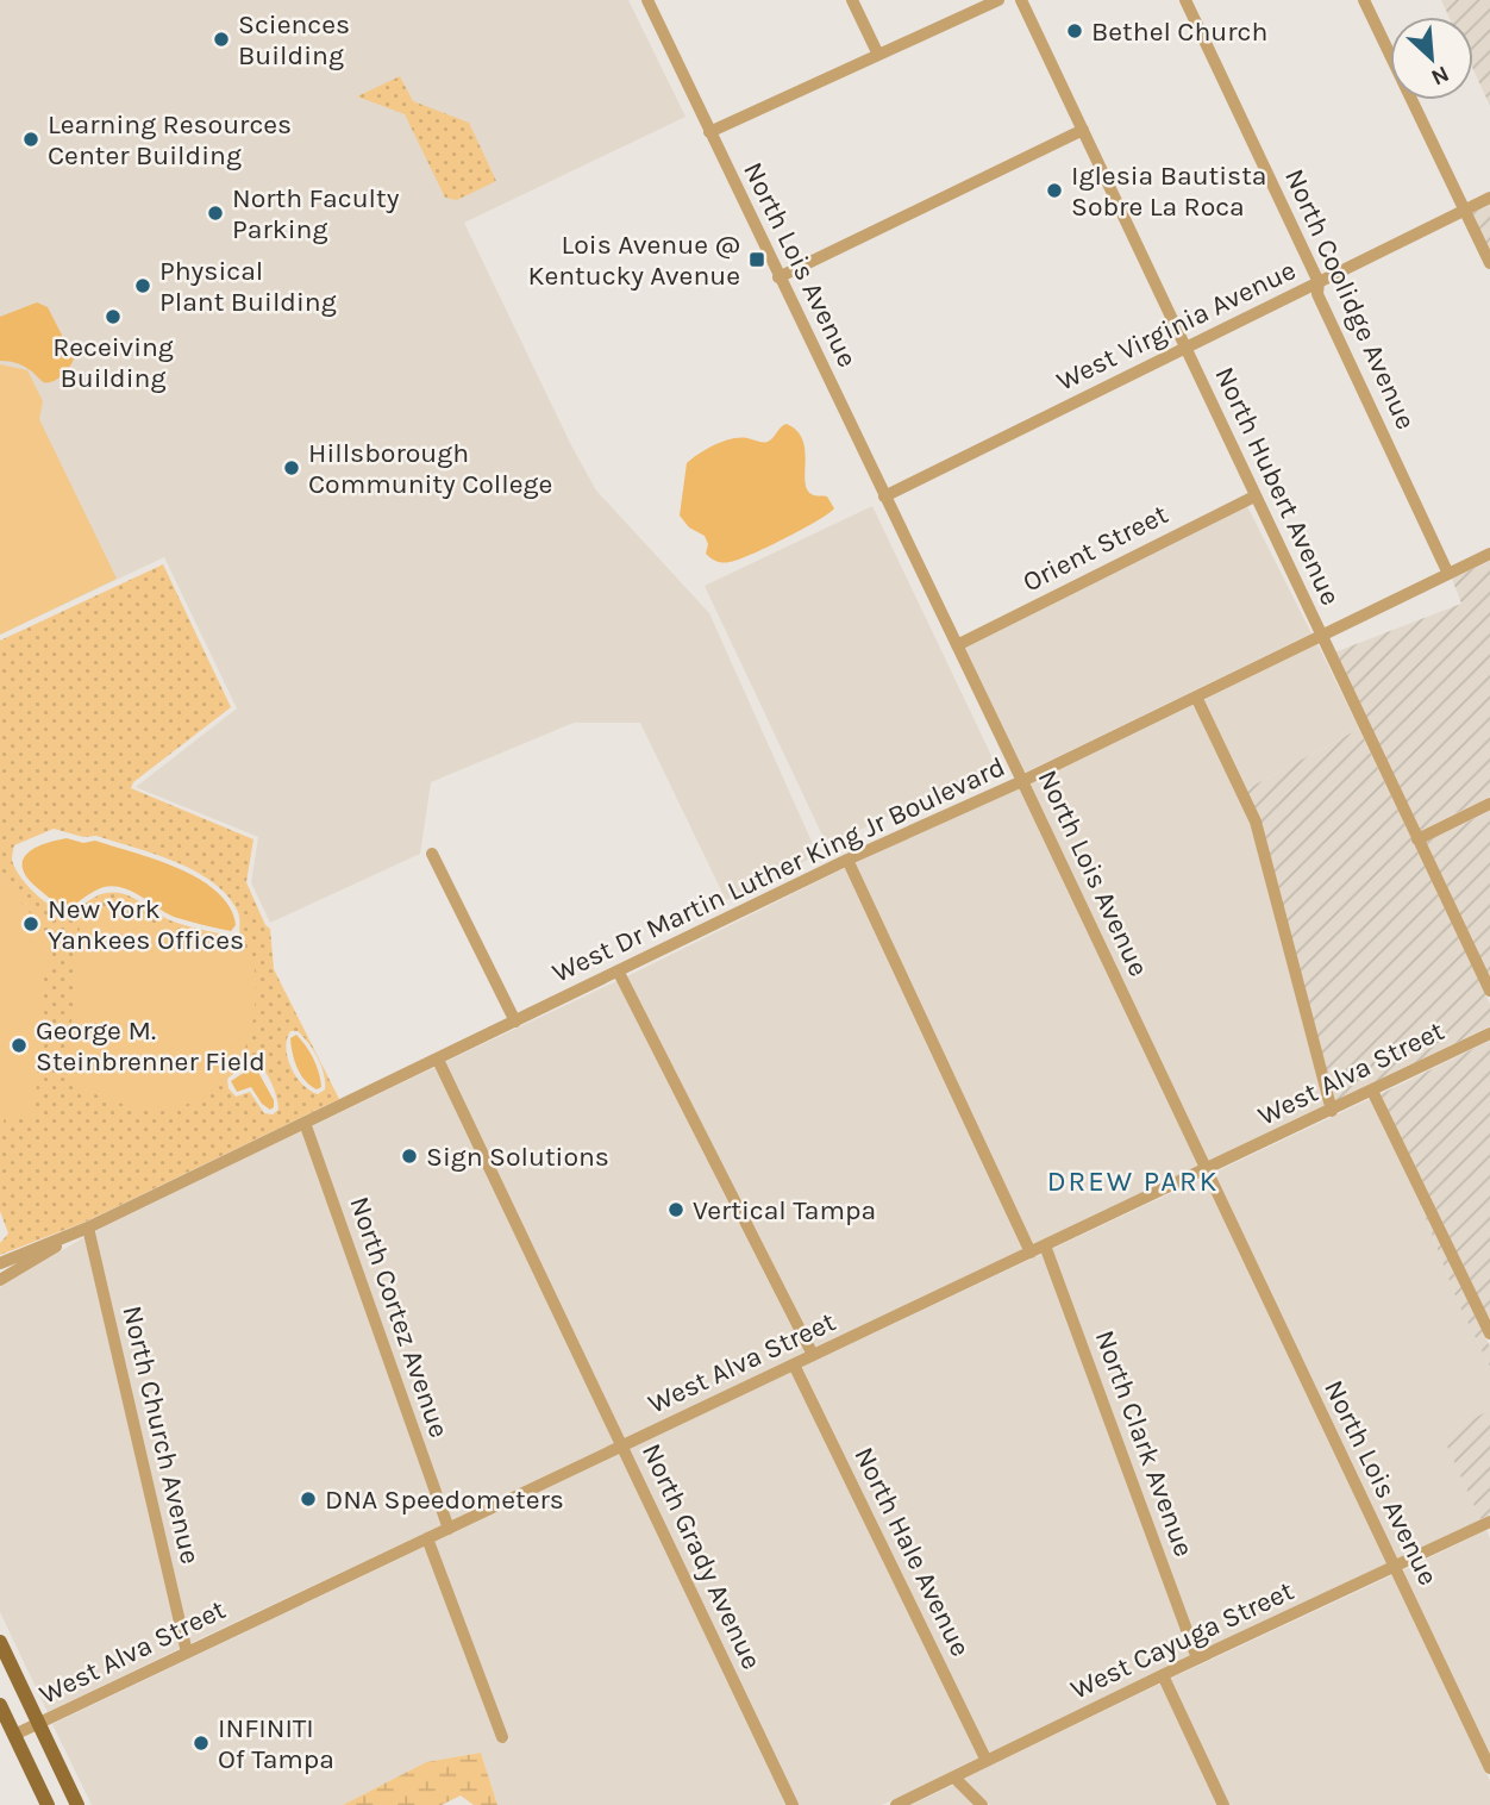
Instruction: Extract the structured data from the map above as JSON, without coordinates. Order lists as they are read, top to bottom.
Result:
{
  "streets": {
    "street": [
      "North Lois Avenue",
      "North Coolidge Avenue",
      "West Virginia Avenue",
      "North Hubert Avenue",
      "Orient Street",
      "West Dr Martin Luther King Jr Boulevard",
      "West Alva Street",
      "North Cortez Avenue",
      "North Church Avenue",
      "North Clark Avenue",
      "North Hale Avenue",
      "North Grady Avenue",
      "West Cayuga Street"
    ]
  },
  "crossings": [
    ["North Lois Avenue", "West Virginia Avenue"],
    ["North Lois Avenue", "Orient Street"],
    ["North Lois Avenue", "West Dr Martin Luther King Jr Boulevard"],
    ["North Lois Avenue", "West Alva Street"],
    ["North Lois Avenue", "West Cayuga Street"],
    ["North Coolidge Avenue", "West Virginia Avenue"],
    ["North Coolidge Avenue", "West Dr Martin Luther King Jr Boulevard"],
    ["West Virginia Avenue", "North Hubert Avenue"],
    ["North Hubert Avenue", "Orient Street"],
    ["North Hubert Avenue", "West Dr Martin Luther King Jr Boulevard"],
    ["West Dr Martin Luther King Jr Boulevard", "North Cortez Avenue"],
    ["West Dr Martin Luther King Jr Boulevard", "North Church Avenue"],
    ["West Dr Martin Luther King Jr Boulevard", "North Grady Avenue"],
    ["West Alva Street", "North Cortez Avenue"],
    ["West Alva Street", "North Church Avenue"],
    ["West Alva Street", "North Clark Avenue"],
    ["West Alva Street", "North Hale Avenue"],
    ["West Alva Street", "North Grady Avenue"],
    ["North Clark Avenue", "West Cayuga Street"],
    ["North Hale Avenue", "West Cayuga Street"]
  ],
  "districts": ["DREW PARK"],
  "places": {
    "other": [
      "Bethel Church",
      "Sciences Building",
      "Learning Resources Center Building",
      "Iglesia Bautista Sobre La Roca",
      "North Faculty Parking",
      "Physical Plant Building",
      "Receiving Building",
      "Hillsborough Community College",
      "New York Yankees Offices",
      "George M. Steinbrenner Field",
      "Sign Solutions",
      "Vertical Tampa",
      "DNA Speedometers",
      "INFINITI Of Tampa"
    ],
    "transit": ["Lois Avenue @ Kentucky Avenue"]
  },
  "north": "bottom right"
}
